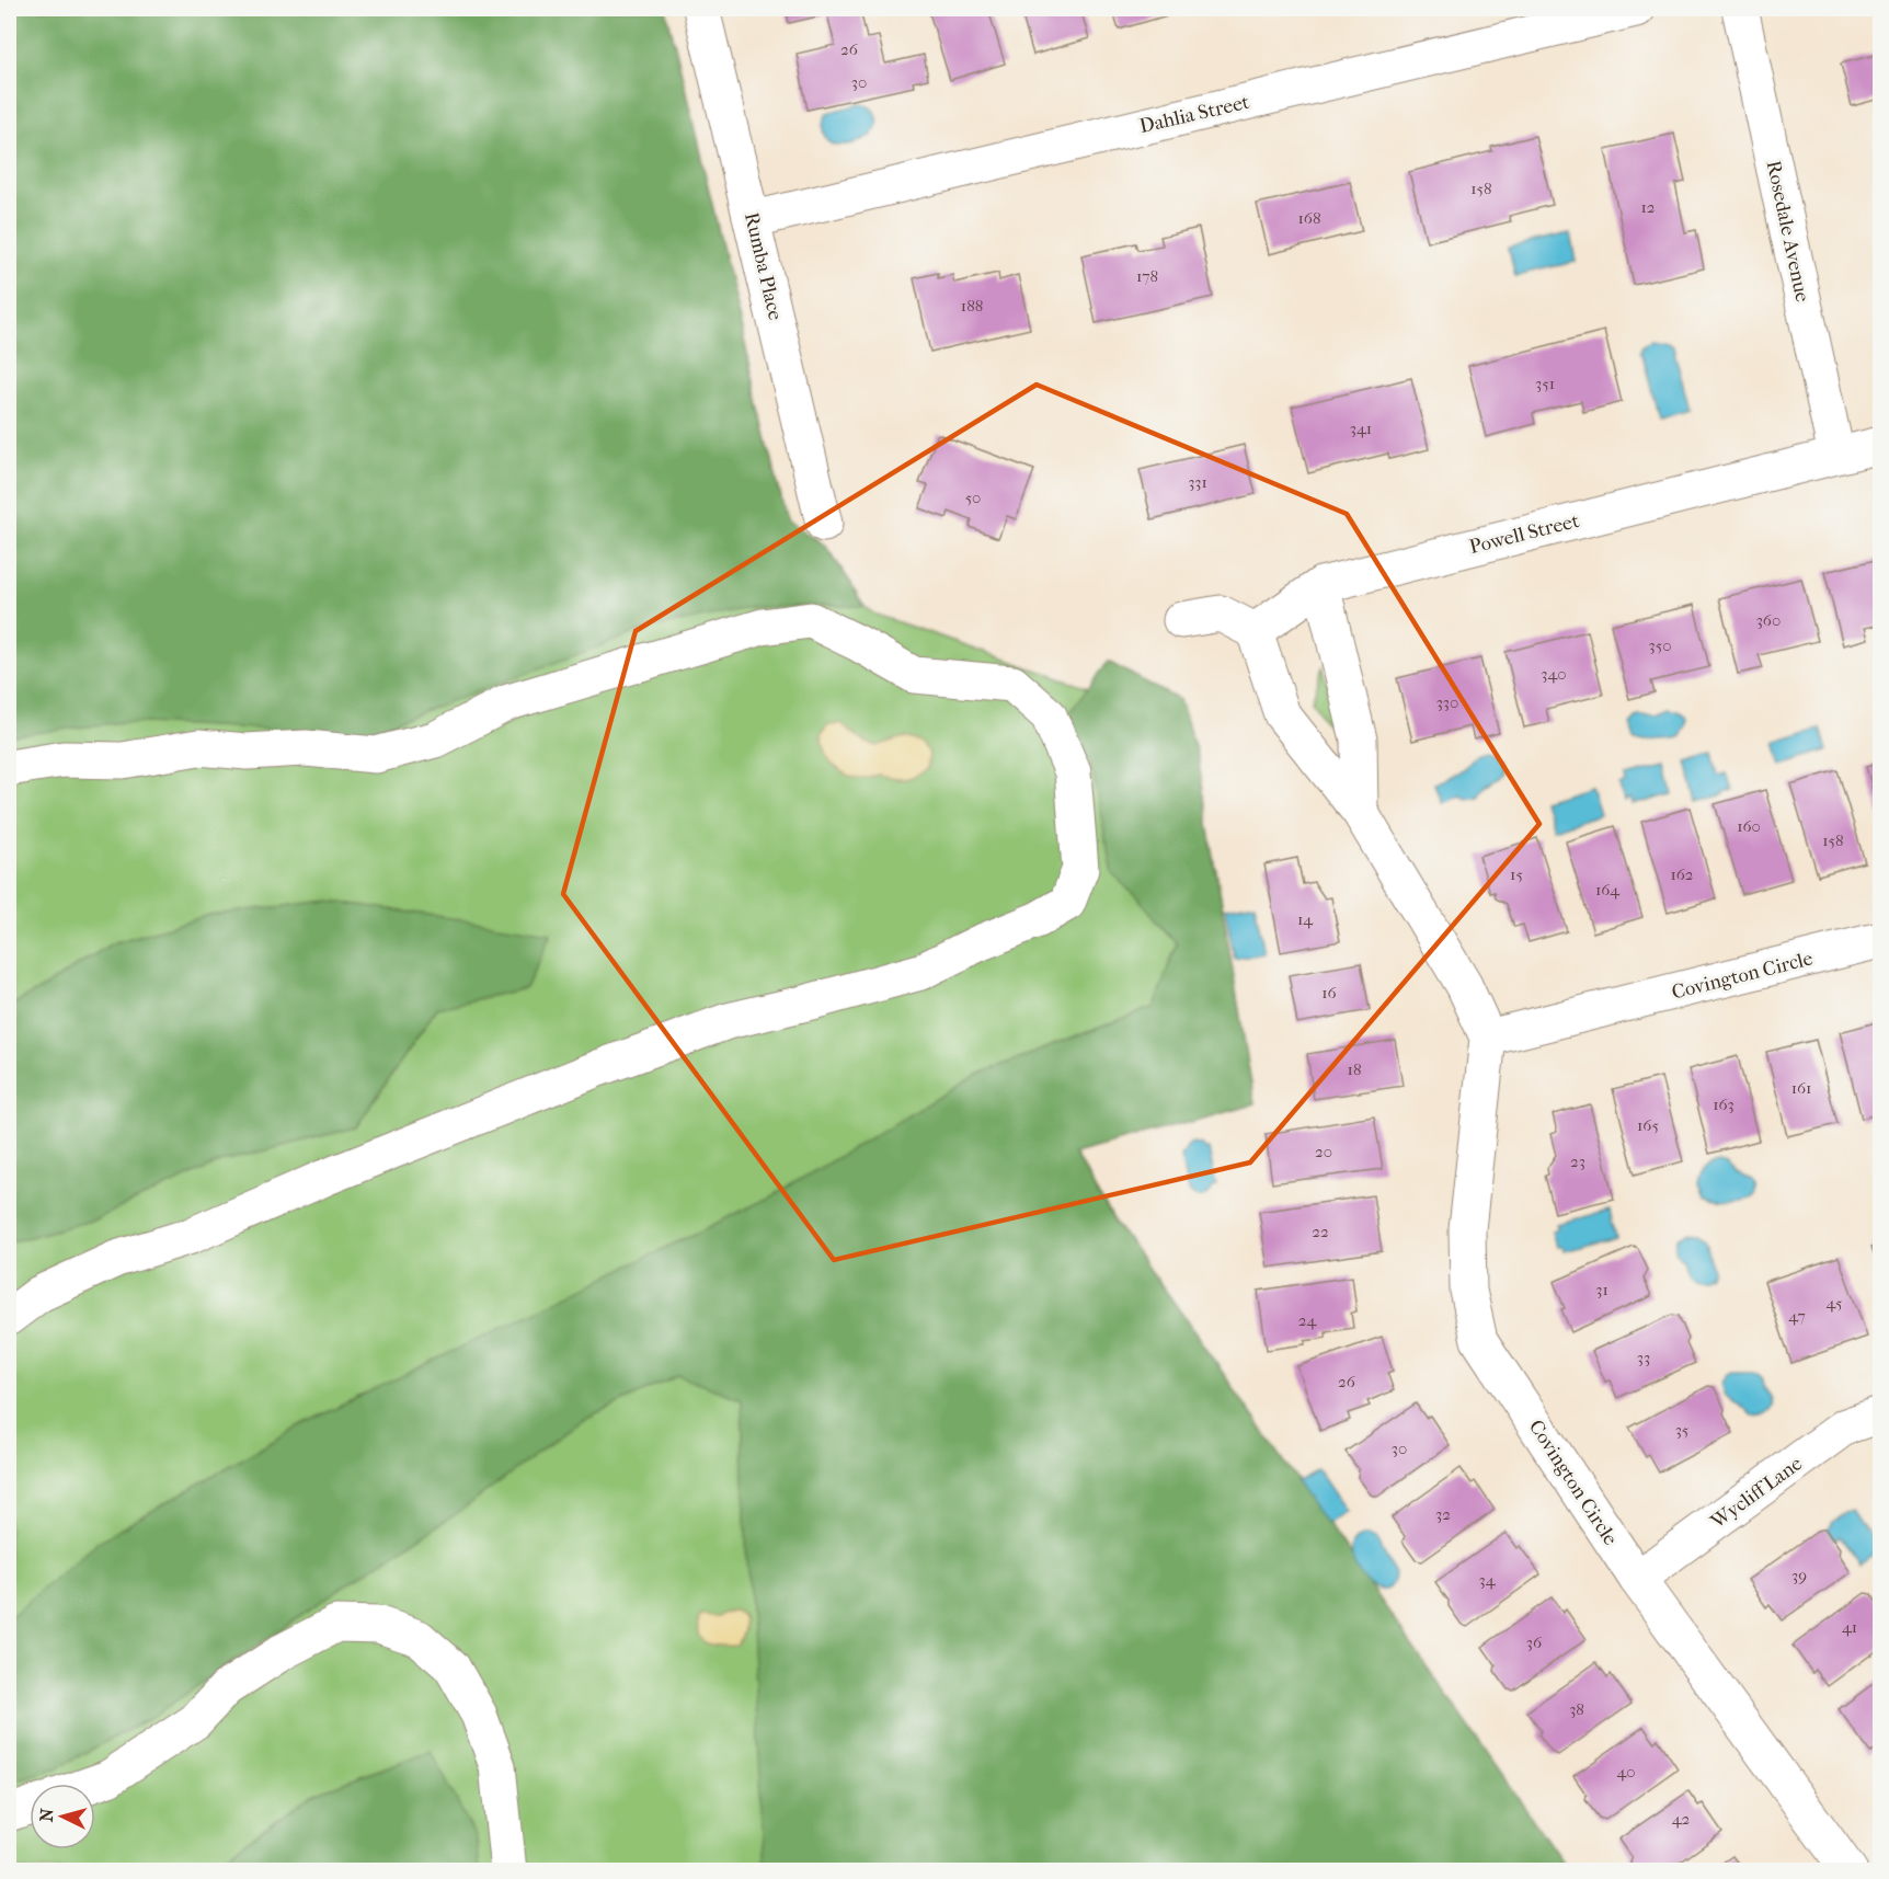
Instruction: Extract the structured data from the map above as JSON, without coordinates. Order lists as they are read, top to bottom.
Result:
{
  "streets": {
    "street": [
      "Dahlia Street",
      "Rosedale Avenue",
      "Rumba Place",
      "Powell Street",
      "Covington Circle",
      "Wycliff Lane"
    ]
  },
  "crossings": [
    ["Dahlia Street", "Rumba Place"],
    ["Rosedale Avenue", "Powell Street"],
    ["Covington Circle", "Wycliff Lane"]
  ],
  "house_numbers": [
    "26",
    "30",
    "158",
    "12",
    "168",
    "178",
    "188",
    "351",
    "341",
    "331",
    "50",
    "360",
    "350",
    "340",
    "330",
    "160",
    "158",
    "15",
    "162",
    "164",
    "14",
    "16",
    "18",
    "161",
    "163",
    "165",
    "20",
    "23",
    "22",
    "31",
    "45",
    "47",
    "24",
    "33",
    "26",
    "35",
    "30",
    "32",
    "39",
    "34",
    "41",
    "36",
    "38",
    "40",
    "42"
  ],
  "north": "left"
}
